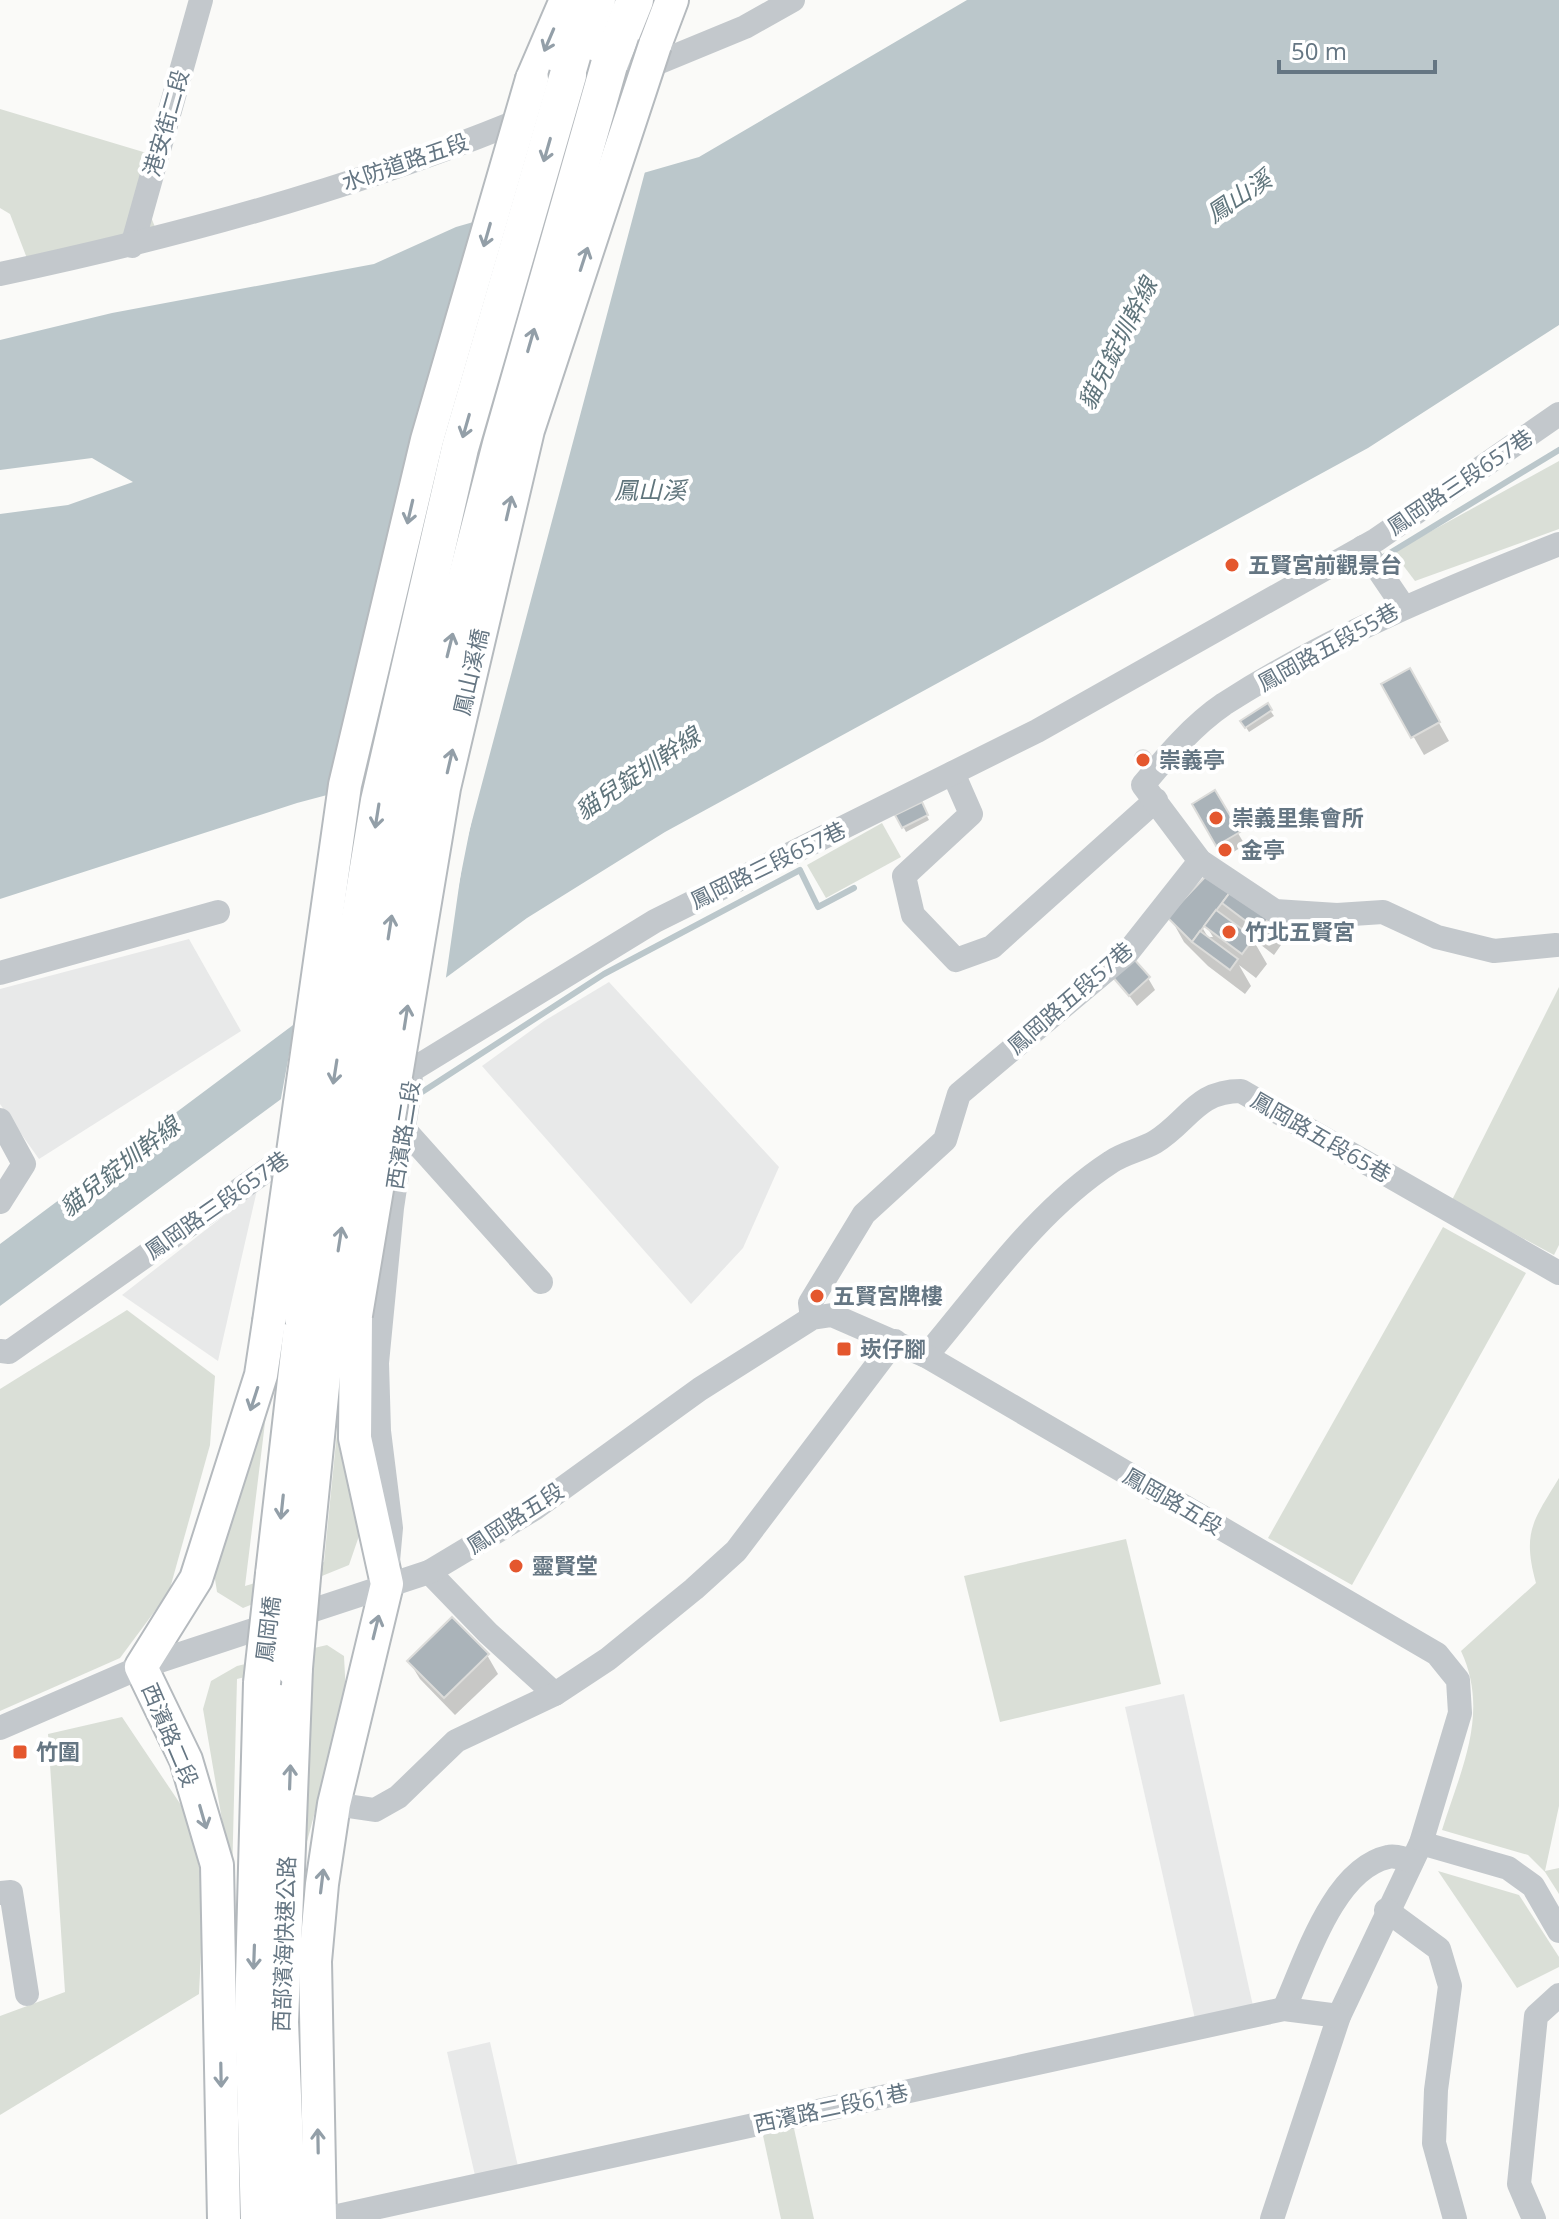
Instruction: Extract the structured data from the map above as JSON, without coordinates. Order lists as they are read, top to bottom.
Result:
{
  "streets": {
    "highway": ["鳳山溪橋", "鳳岡橋", "西部濱海快速公路"],
    "main road": ["西濱路二段"],
    "street": [
      "港安街二段",
      "水防道路五段",
      "鳳岡路三段657巷",
      "鳳岡路五段55巷",
      "鳳岡路五段57巷",
      "鳳岡路五段65巷",
      "鳳岡路五段",
      "西濱路二段61巷"
    ]
  },
  "crossings": [
    ["港安街二段", "水防道路五段"],
    ["鳳岡路三段657巷", "西濱路二段"],
    ["鳳山溪橋", "西濱路二段"],
    ["鳳岡路五段57巷", "鳳岡路五段"],
    ["西濱路二段", "鳳岡路五段"],
    ["西濱路二段", "西濱路二段61巷"],
    ["鳳岡路五段65巷", "鳳岡路五段"],
    ["鳳岡路五段", "西濱路二段61巷"],
    ["鳳岡橋", "西部濱海快速公路"]
  ],
  "water": ["鳳山溪", "貓兒錠圳幹線"],
  "places": {
    "other": [
      "五賢宮前觀景台",
      "崇義亭",
      "崇義里集會所",
      "金亭",
      "竹北五賢宮",
      "五賢宮牌樓",
      "靈賢堂"
    ],
    "transit": ["崁仔腳", "竹圍"]
  },
  "scale_bar": "50 m"
}
